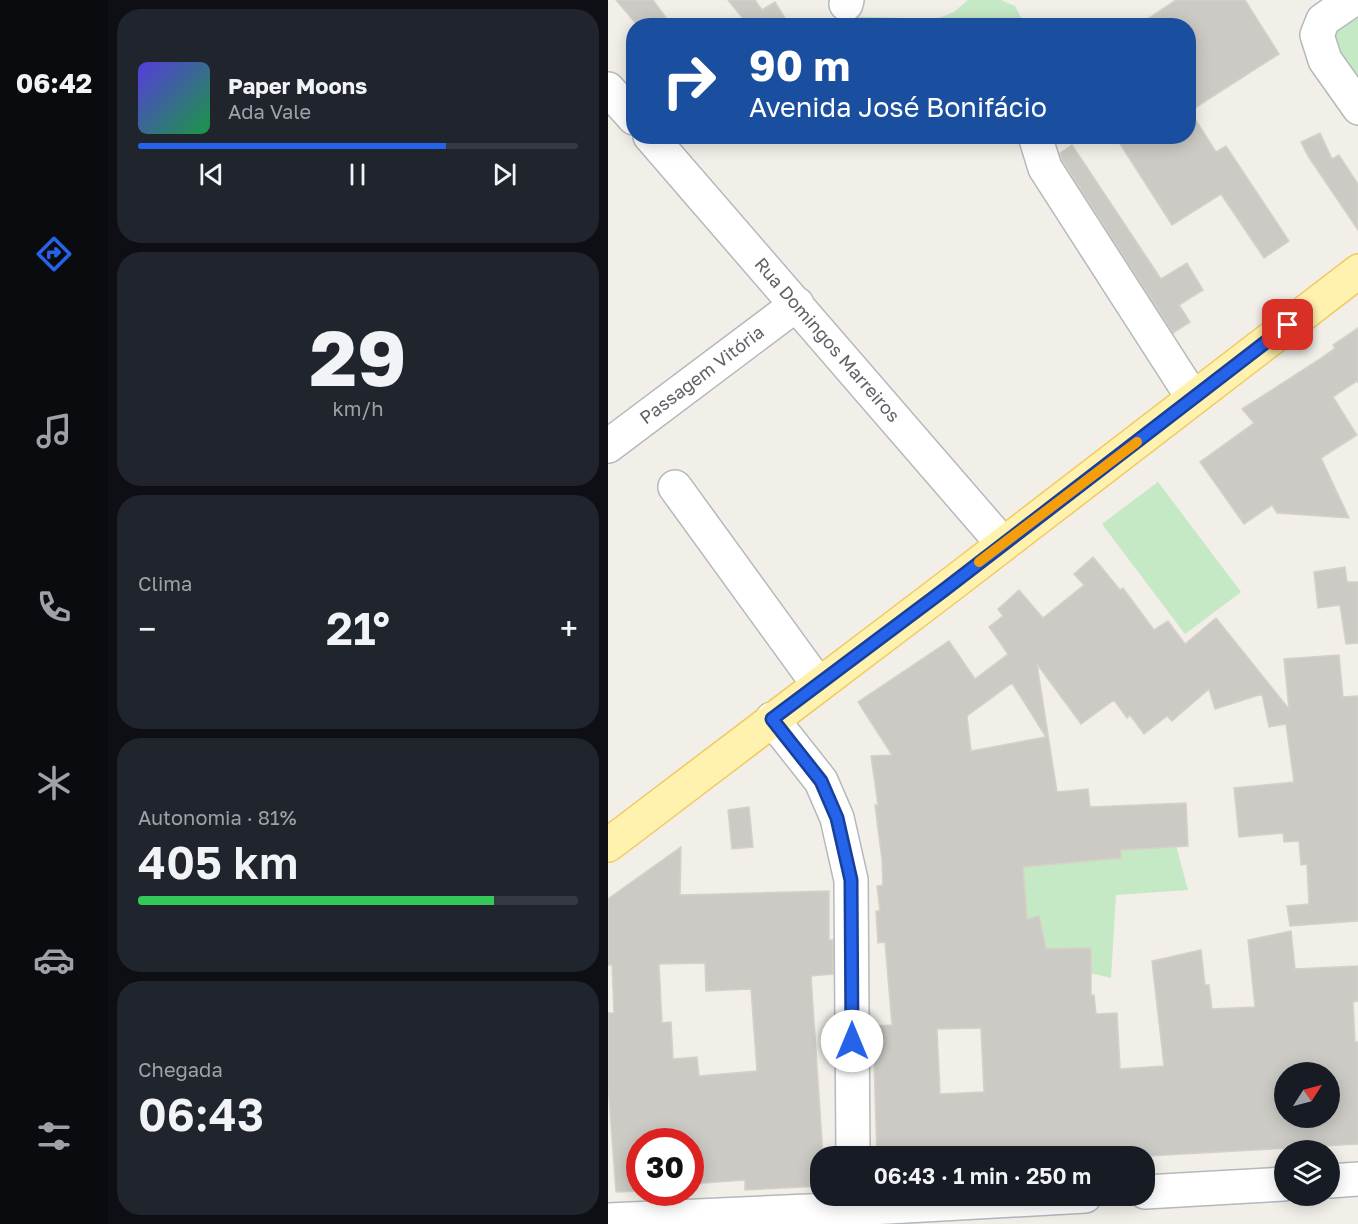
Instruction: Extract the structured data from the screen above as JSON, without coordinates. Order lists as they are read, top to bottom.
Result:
{
  "streets": {
    "street": ["Rua Domingos Marreiros", "Passagem Vitória"]
  },
  "crossings": [
    ["Rua Domingos Marreiros", "Passagem Vitória"]
  ],
  "north": "top right",
  "page": {
    "tabs": "06:42",
    "turn": ["90 m", "Avenida José Bonifácio"],
    "song": ["Paper Moons", "Ada Vale"],
    "tile": [
      ["29", "km/h"],
      "Clima",
      ["Autonomia · 81%", "405 km"],
      ["Chegada", "06:43"]
    ],
    "heat": ["−", "21°", "+"],
    "limit": "30",
    "trip": "06:43 · 1 min · 250 m"
  }
}
